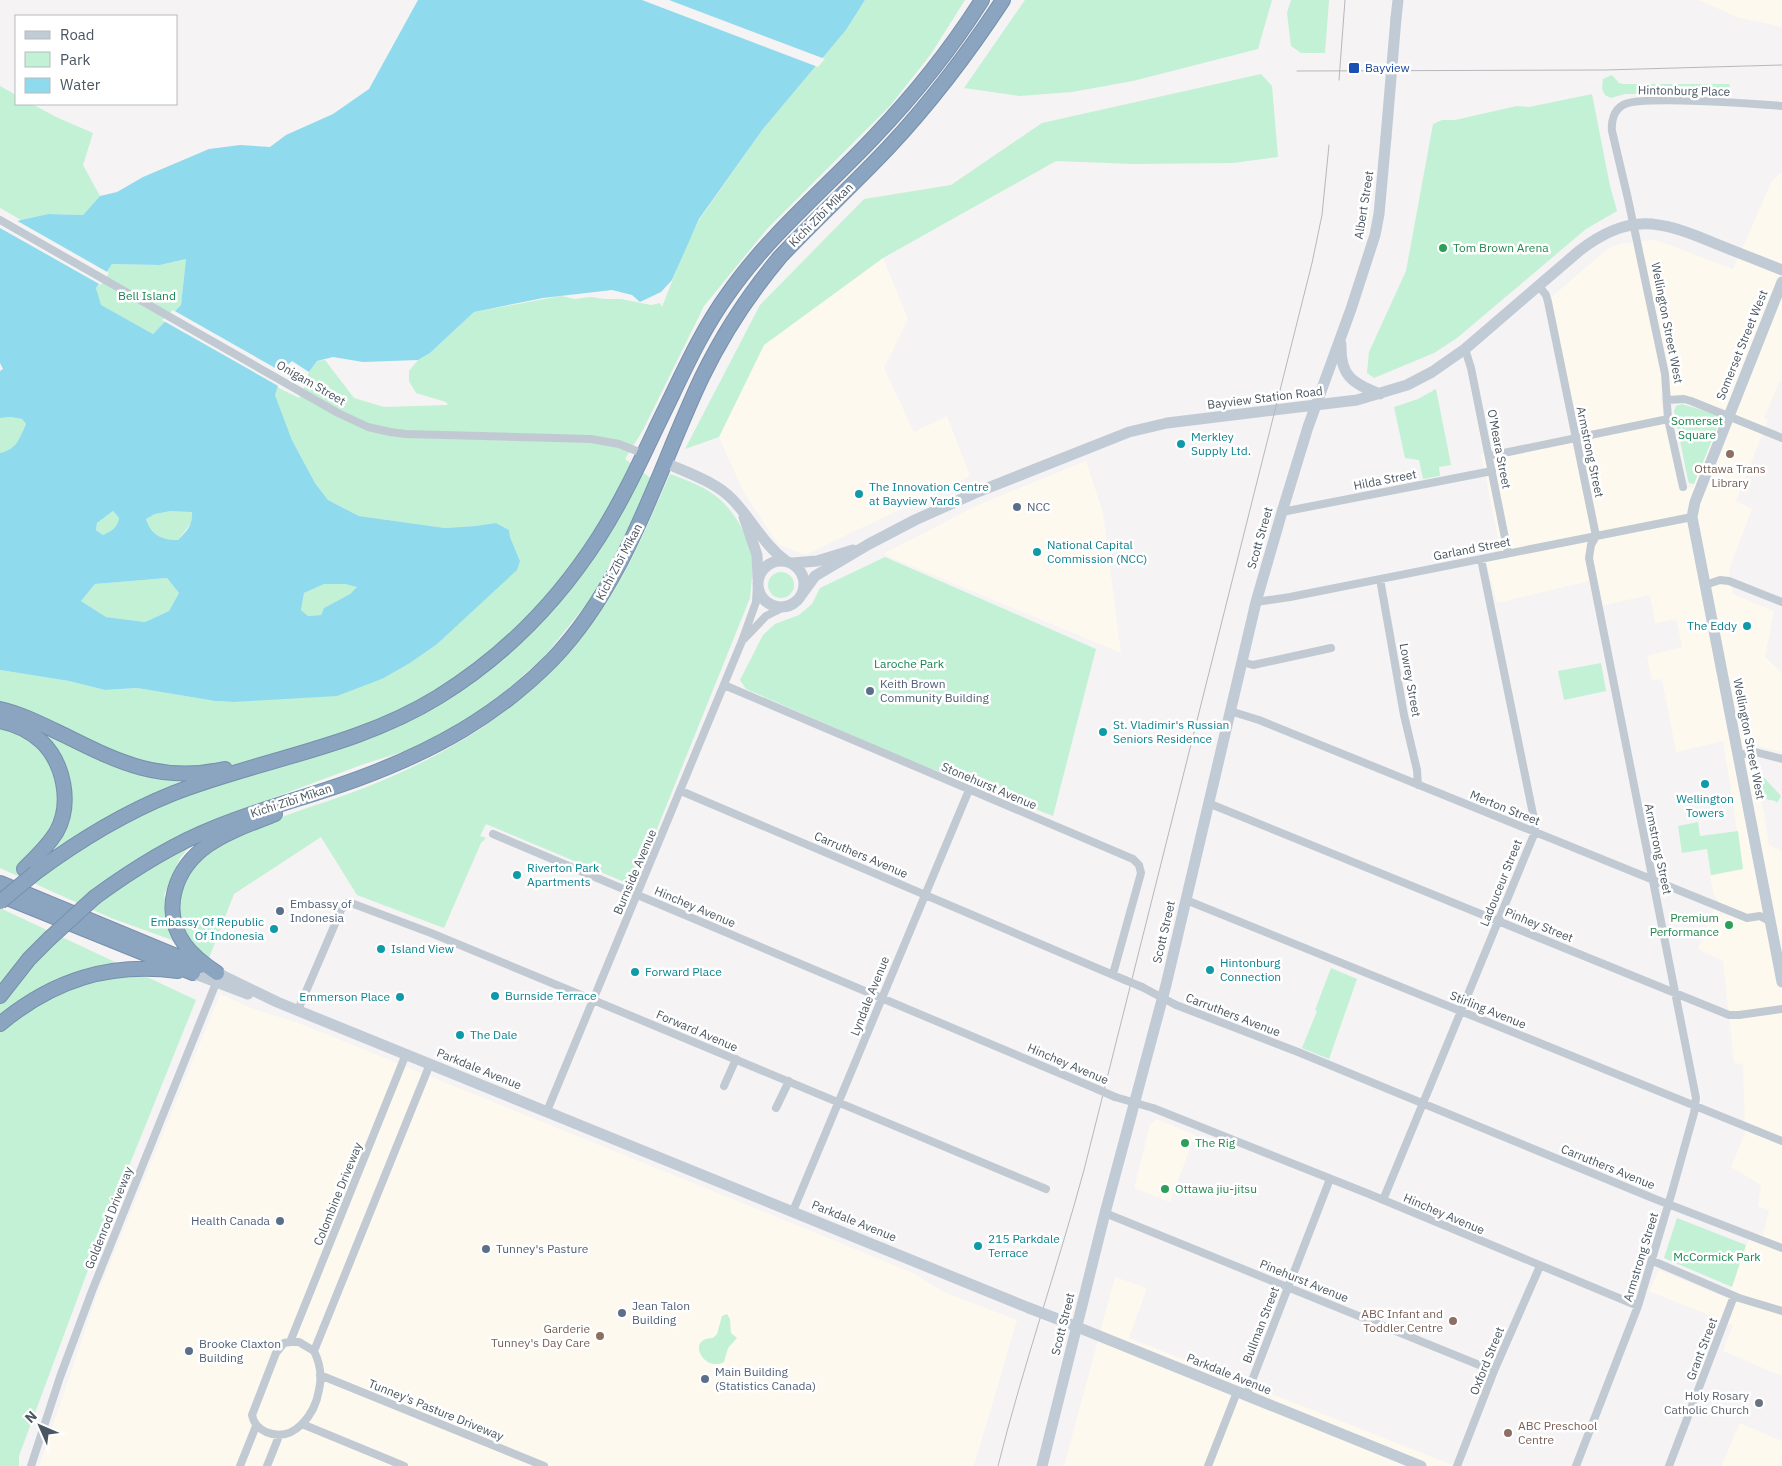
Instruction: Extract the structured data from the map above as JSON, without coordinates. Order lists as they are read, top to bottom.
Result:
{
  "streets": {
    "highway": ["Kichi Zībī Mīkan"],
    "main road": [
      "Albert Street",
      "Wellington Street West",
      "Somerset Street West",
      "Bayview Station Road",
      "Scott Street",
      "Parkdale Avenue"
    ],
    "street": [
      "Hintonburg Place",
      "Onigam Street",
      "O'Meara Street",
      "Armstrong Street",
      "Hilda Street",
      "Garland Street",
      "Lowrey Street",
      "Stonehurst Avenue",
      "Merton Street",
      "Carruthers Avenue",
      "Burnside Avenue",
      "Ladouceur Street",
      "Hinchey Avenue",
      "Pinhey Street",
      "Lyndale Avenue",
      "Stirling Avenue",
      "Forward Avenue",
      "Colombine Driveway",
      "Goldenrod Driveway",
      "Pinehurst Avenue",
      "Bullman Street",
      "Grant Street",
      "Oxford Street",
      "Tunney's Pasture Driveway"
    ]
  },
  "crossings": [
    ["Hintonburg Place", "Wellington Street West"],
    ["Hintonburg Place", "Bayview Station Road"],
    ["Albert Street", "Bayview Station Road"],
    ["Albert Street", "Scott Street"],
    ["Kichi Zībī Mīkan", "Onigam Street"],
    ["Wellington Street West", "Somerset Street West"],
    ["Wellington Street West", "Bayview Station Road"],
    ["Wellington Street West", "Garland Street"],
    ["Wellington Street West", "Merton Street"],
    ["Bayview Station Road", "O'Meara Street"],
    ["Bayview Station Road", "Armstrong Street"],
    ["Bayview Station Road", "Scott Street"],
    ["Bayview Station Road", "Burnside Avenue"],
    ["O'Meara Street", "Hilda Street"],
    ["O'Meara Street", "Garland Street"],
    ["Armstrong Street", "Garland Street"],
    ["Armstrong Street", "Merton Street"],
    ["Armstrong Street", "Carruthers Avenue"],
    ["Armstrong Street", "Hinchey Avenue"],
    ["Armstrong Street", "Pinhey Street"],
    ["Armstrong Street", "Stirling Avenue"],
    ["Hilda Street", "Scott Street"],
    ["Scott Street", "Garland Street"],
    ["Scott Street", "Merton Street"],
    ["Scott Street", "Carruthers Avenue"],
    ["Scott Street", "Hinchey Avenue"],
    ["Scott Street", "Pinhey Street"],
    ["Scott Street", "Stirling Avenue"],
    ["Scott Street", "Parkdale Avenue"],
    ["Scott Street", "Pinehurst Avenue"],
    ["Garland Street", "Lowrey Street"],
    ["Garland Street", "Ladouceur Street"],
    ["Lowrey Street", "Merton Street"],
    ["Stonehurst Avenue", "Carruthers Avenue"],
    ["Stonehurst Avenue", "Burnside Avenue"],
    ["Stonehurst Avenue", "Lyndale Avenue"],
    ["Merton Street", "Ladouceur Street"],
    ["Carruthers Avenue", "Burnside Avenue"],
    ["Carruthers Avenue", "Ladouceur Street"],
    ["Carruthers Avenue", "Lyndale Avenue"],
    ["Burnside Avenue", "Hinchey Avenue"],
    ["Burnside Avenue", "Forward Avenue"],
    ["Burnside Avenue", "Parkdale Avenue"],
    ["Ladouceur Street", "Hinchey Avenue"],
    ["Ladouceur Street", "Pinhey Street"],
    ["Ladouceur Street", "Stirling Avenue"],
    ["Hinchey Avenue", "Lyndale Avenue"],
    ["Hinchey Avenue", "Bullman Street"],
    ["Hinchey Avenue", "Oxford Street"],
    ["Lyndale Avenue", "Forward Avenue"],
    ["Lyndale Avenue", "Parkdale Avenue"],
    ["Forward Avenue", "Parkdale Avenue"],
    ["Parkdale Avenue", "Colombine Driveway"],
    ["Parkdale Avenue", "Goldenrod Driveway"],
    ["Parkdale Avenue", "Bullman Street"],
    ["Colombine Driveway", "Tunney's Pasture Driveway"],
    ["Pinehurst Avenue", "Bullman Street"],
    ["Pinehurst Avenue", "Oxford Street"]
  ],
  "parks": [
    "Bell Island",
    "Somerset Square",
    "Laroche Park",
    "McCormick Park"
  ],
  "places": {
    "transit": ["Bayview"],
    "other": [
      "Tom Brown Arena",
      "Merkley Supply Ltd.",
      "Ottawa Trans Library",
      "The Innovation Centre at Bayview Yards",
      "NCC",
      "National Capital Commission (NCC)",
      "The Eddy",
      "Keith Brown Community Building",
      "St. Vladimir's Russian Seniors Residence",
      "Wellington Towers",
      "Riverton Park Apartments",
      "Embassy of Indonesia",
      "Premium Performance",
      "Embassy Of Republic Of Indonesia",
      "Island View",
      "Hintonburg Connection",
      "Forward Place",
      "Burnside Terrace",
      "Emmerson Place",
      "The Dale",
      "The Rig",
      "Ottawa jiu-jitsu",
      "Health Canada",
      "215 Parkdale Terrace",
      "Tunney's Pasture",
      "Jean Talon Building",
      "ABC Infant and Toddler Centre",
      "Garderie Tunney's Day Care",
      "Brooke Claxton Building",
      "Main Building (Statistics Canada)",
      "Holy Rosary Catholic Church",
      "ABC Preschool Centre"
    ]
  },
  "legend": ["Road", "Park", "Water"],
  "north": "top left"
}
